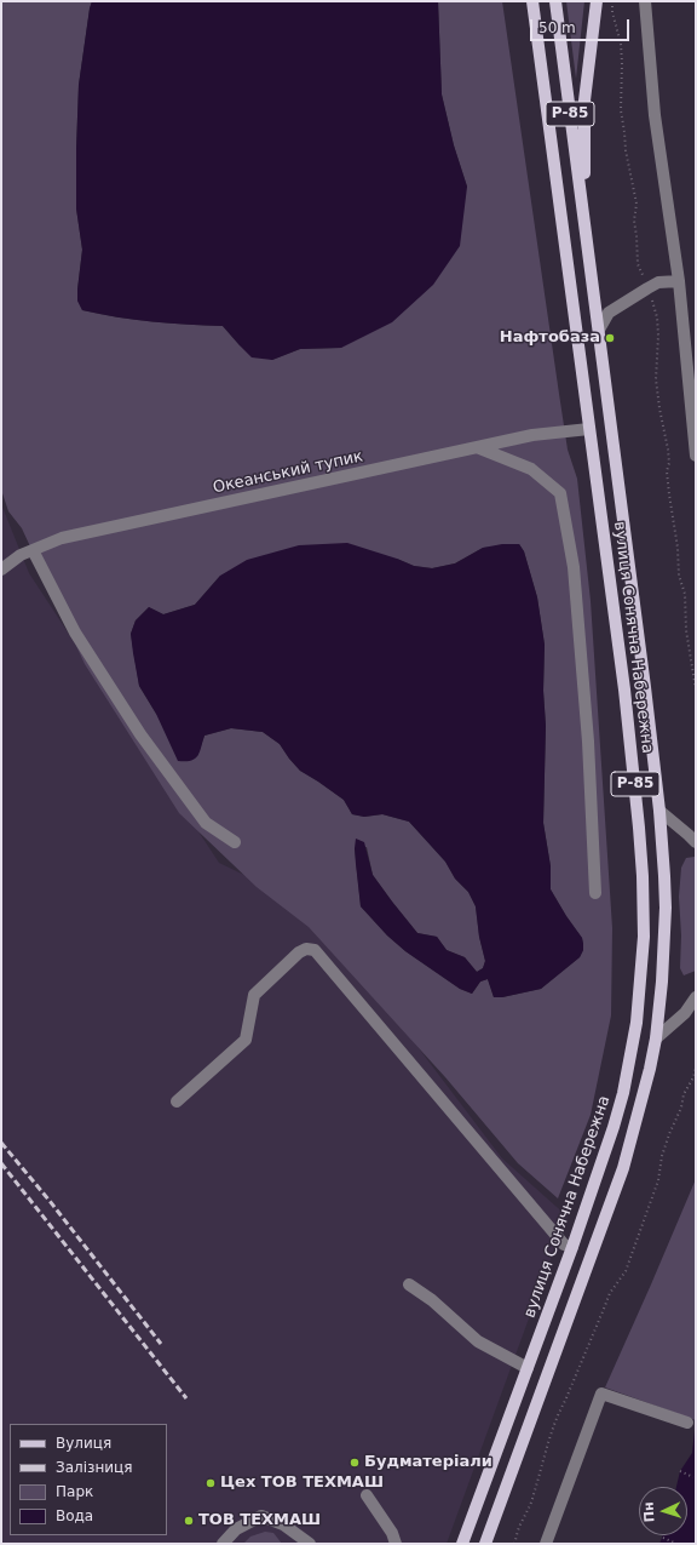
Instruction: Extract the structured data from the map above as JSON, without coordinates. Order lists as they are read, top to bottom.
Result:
{
  "streets": {
    "main road": ["Р-85", "вулиця Сонячна Набережна"],
    "street": ["Океанський тупик"]
  },
  "crossings": [
    ["Океанський тупик", "вулиця Сонячна Набережна"]
  ],
  "places": [
    "Нафтобаза",
    "Будматеріали",
    "Цех ТОВ ТЕХМАШ",
    "ТОВ ТЕХМАШ"
  ],
  "legend": [
    "Вулиця",
    "Залізниця",
    "Парк",
    "Вода"
  ],
  "scale_bar": "50 m",
  "north": "left"
}
